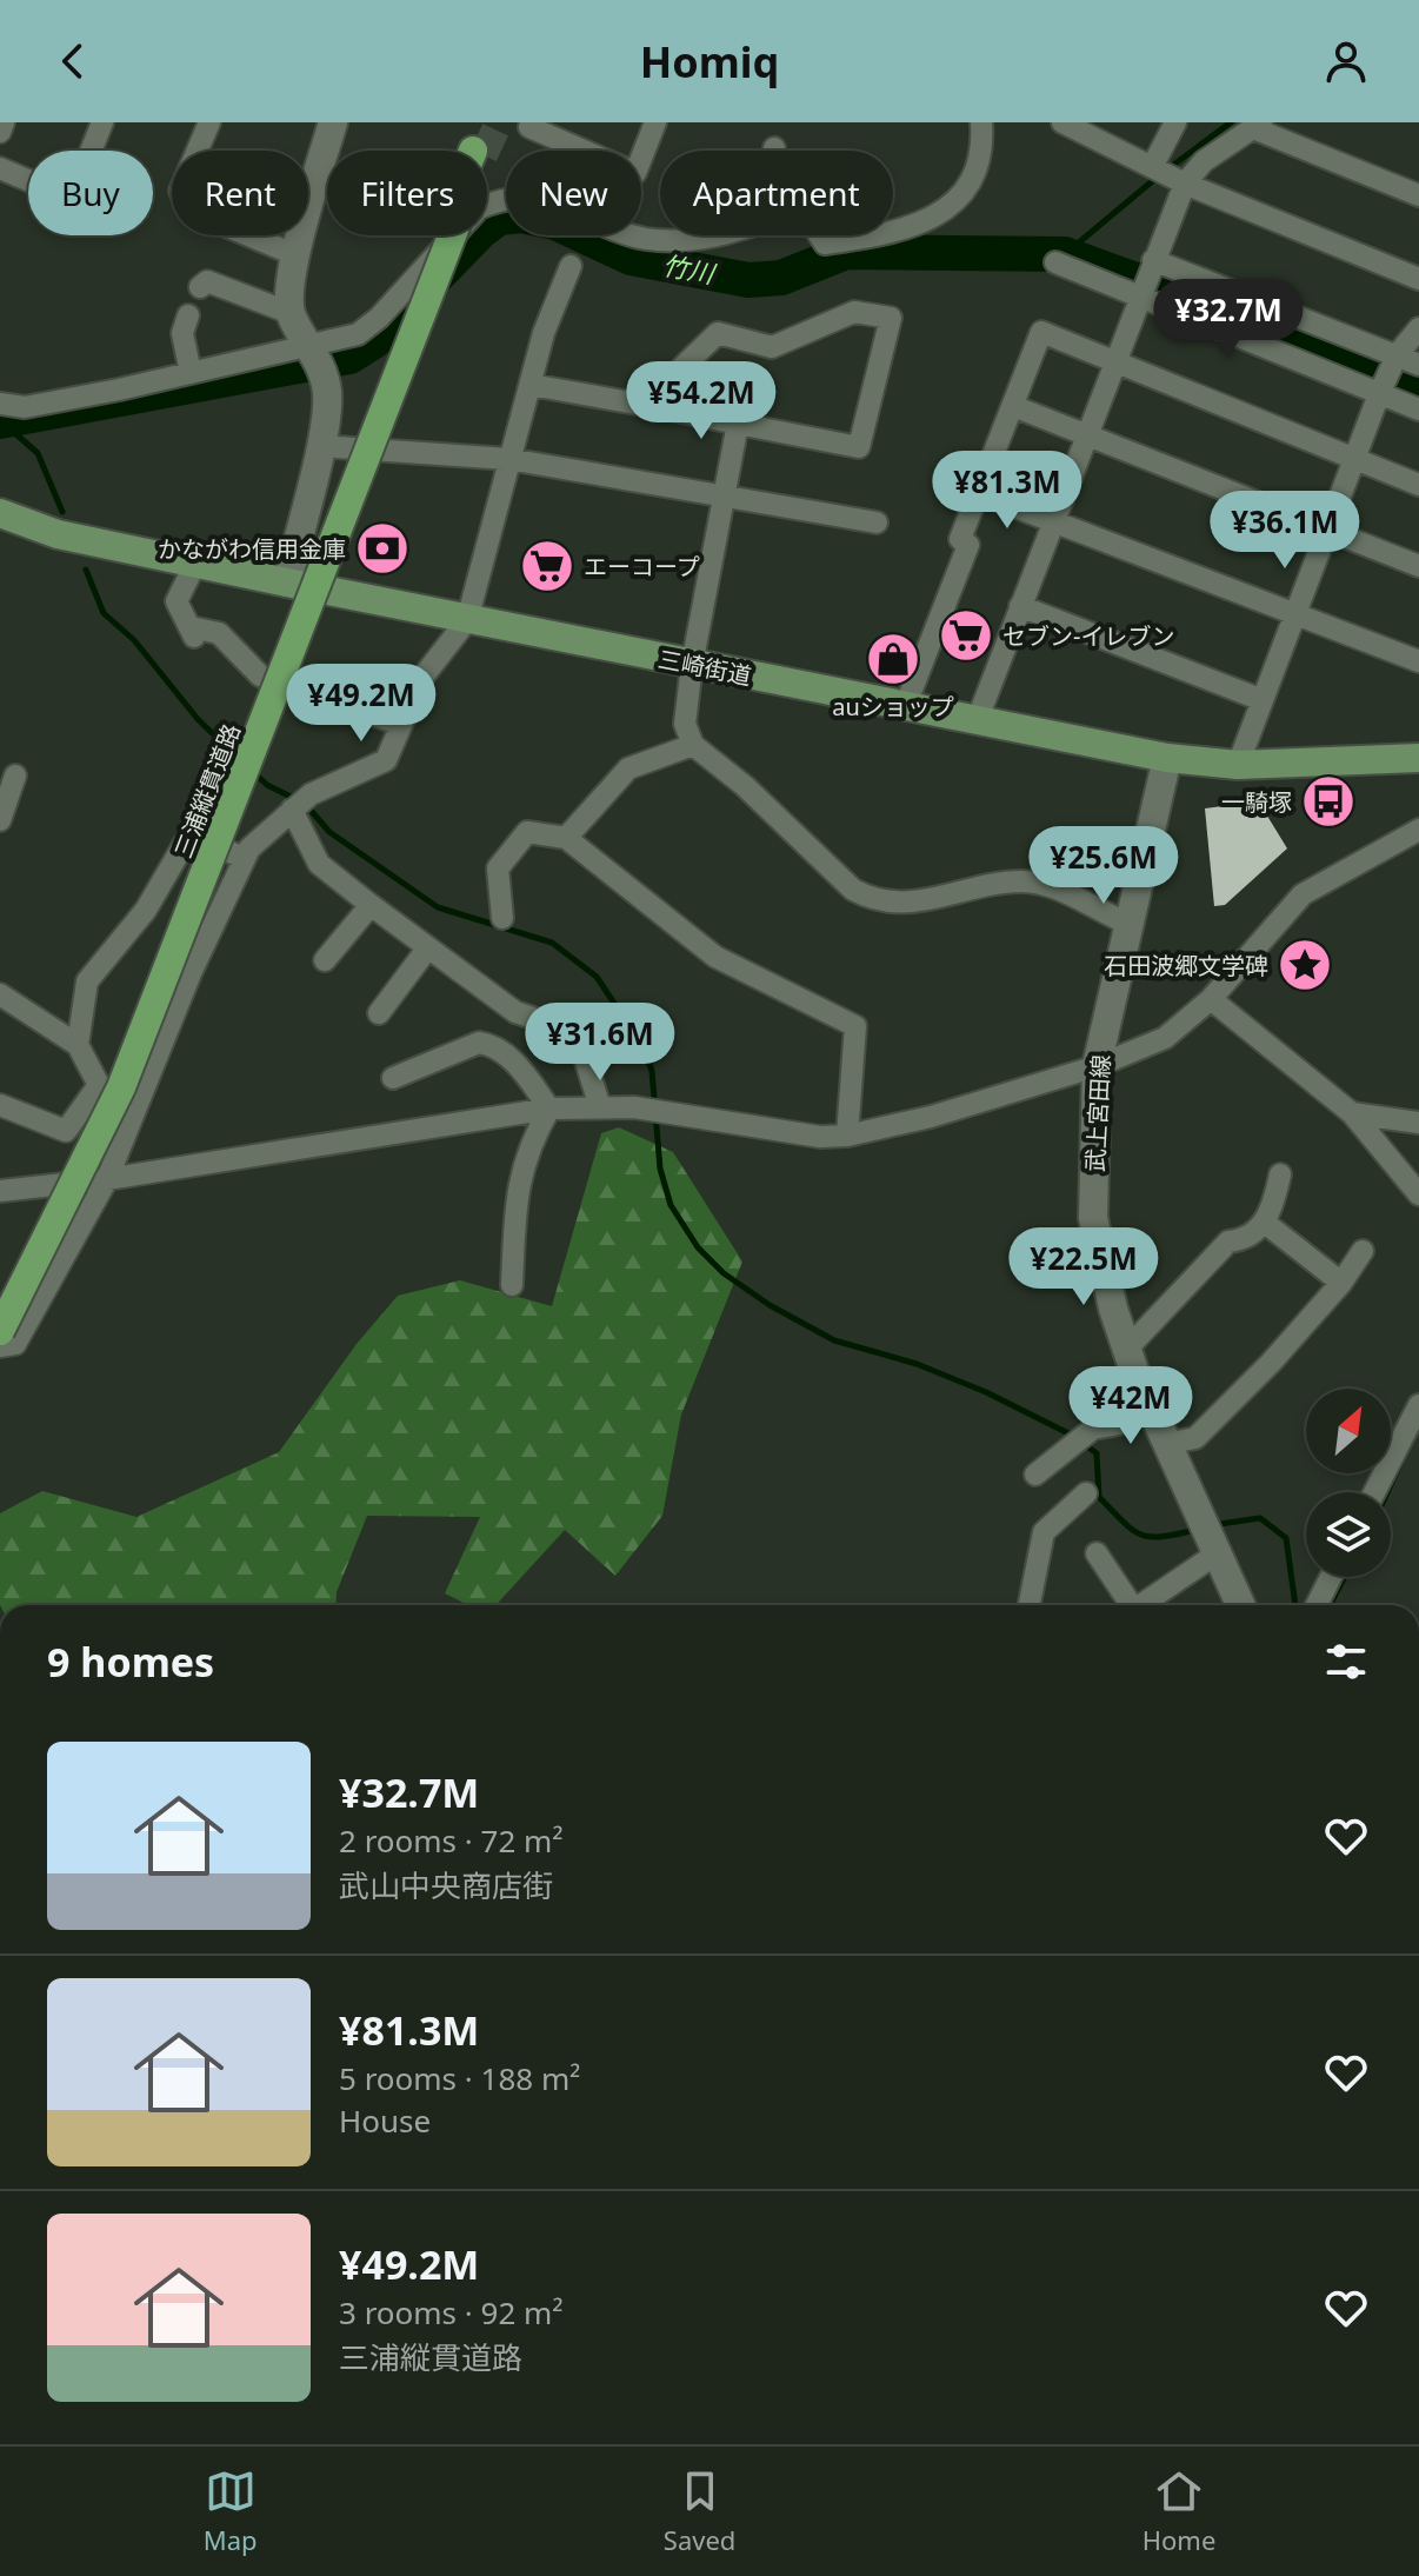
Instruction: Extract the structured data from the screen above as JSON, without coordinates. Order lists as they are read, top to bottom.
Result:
{
  "streets": {
    "highway": ["三浦縦貫道路"],
    "main road": ["三崎街道", "武上宮田線"]
  },
  "crossings": [
    ["三崎街道", "武上宮田線"]
  ],
  "water": ["竹川"],
  "places": {
    "bank": ["かながわ信用金庫"],
    "supermarket": ["エーコープ", "セブン-イレブン"],
    "shop": ["auショップ"],
    "bus stop": ["一騎塚"],
    "place": ["石田波郷文学碑"]
  },
  "north": "top right",
  "page": {
    "header": "Homiq",
    "chip": [
      "Buy",
      "Rent",
      "Filters",
      "New",
      "Apartment"
    ],
    "price": [
      "¥32.7M",
      "¥54.2M",
      "¥81.3M",
      "¥36.1M",
      "¥49.2M",
      "¥25.6M",
      "¥31.6M",
      "¥22.5M",
      "¥42M"
    ],
    "heading": "9 homes",
    "list": [
      {
        "name": "¥32.7M",
        "note": "2 rooms · 72 m² · 武山中央商店街"
      },
      {
        "name": "¥81.3M",
        "note": "5 rooms · 188 m² · House"
      },
      {
        "name": "¥49.2M",
        "note": "3 rooms · 92 m² · 三浦縦貫道路"
      }
    ],
    "tabs": ["Map", "Saved", "Home"]
  }
}
